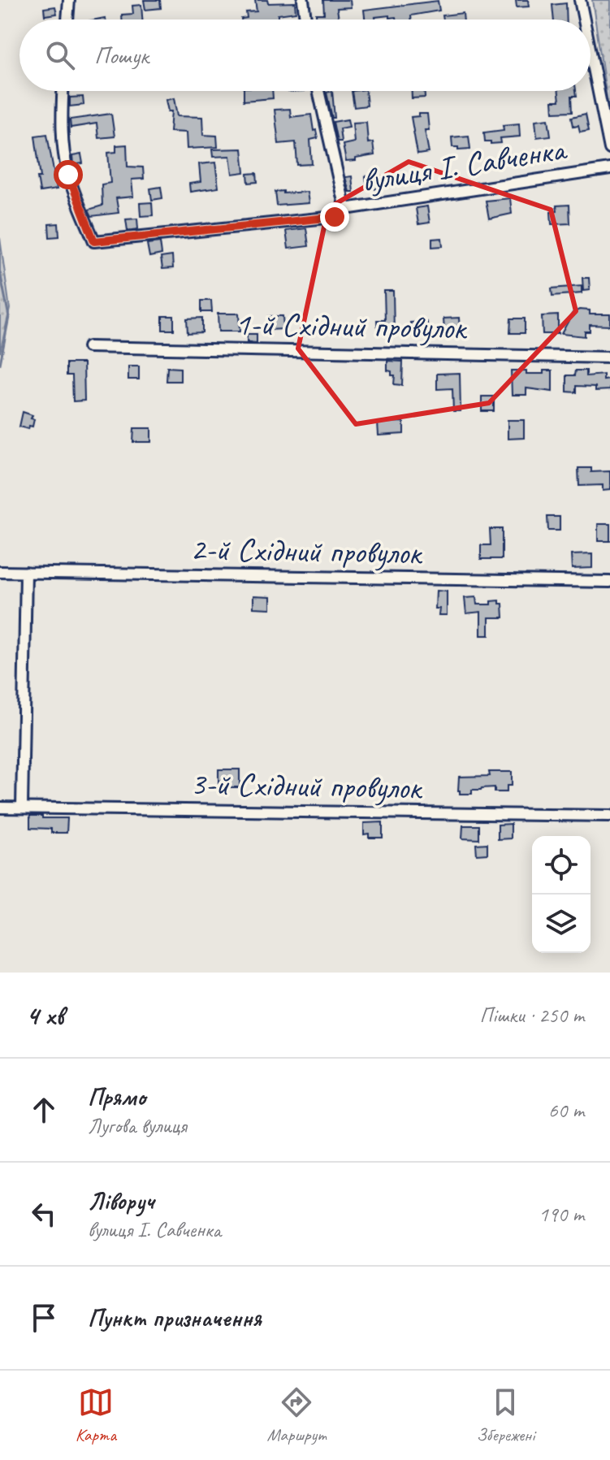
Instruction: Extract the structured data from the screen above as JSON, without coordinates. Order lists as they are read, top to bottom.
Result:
{
  "streets": {
    "street": [
      "вулиця І. Савченка",
      "1-й Східний провулок",
      "2-й Східний провулок",
      "3-й Східний провулок"
    ]
  },
  "page": {
    "search": "Пошук",
    "heading": ["4 хв", "Пішки · 250 m"],
    "list": [
      ["Прямо", "Лугова вулиця", "60 m"],
      ["Ліворуч", "вулиця І. Савченка", "190 m"],
      "Пункт призначення"
    ],
    "nav": ["Карта", "Маршрут", "Збережені"]
  }
}
